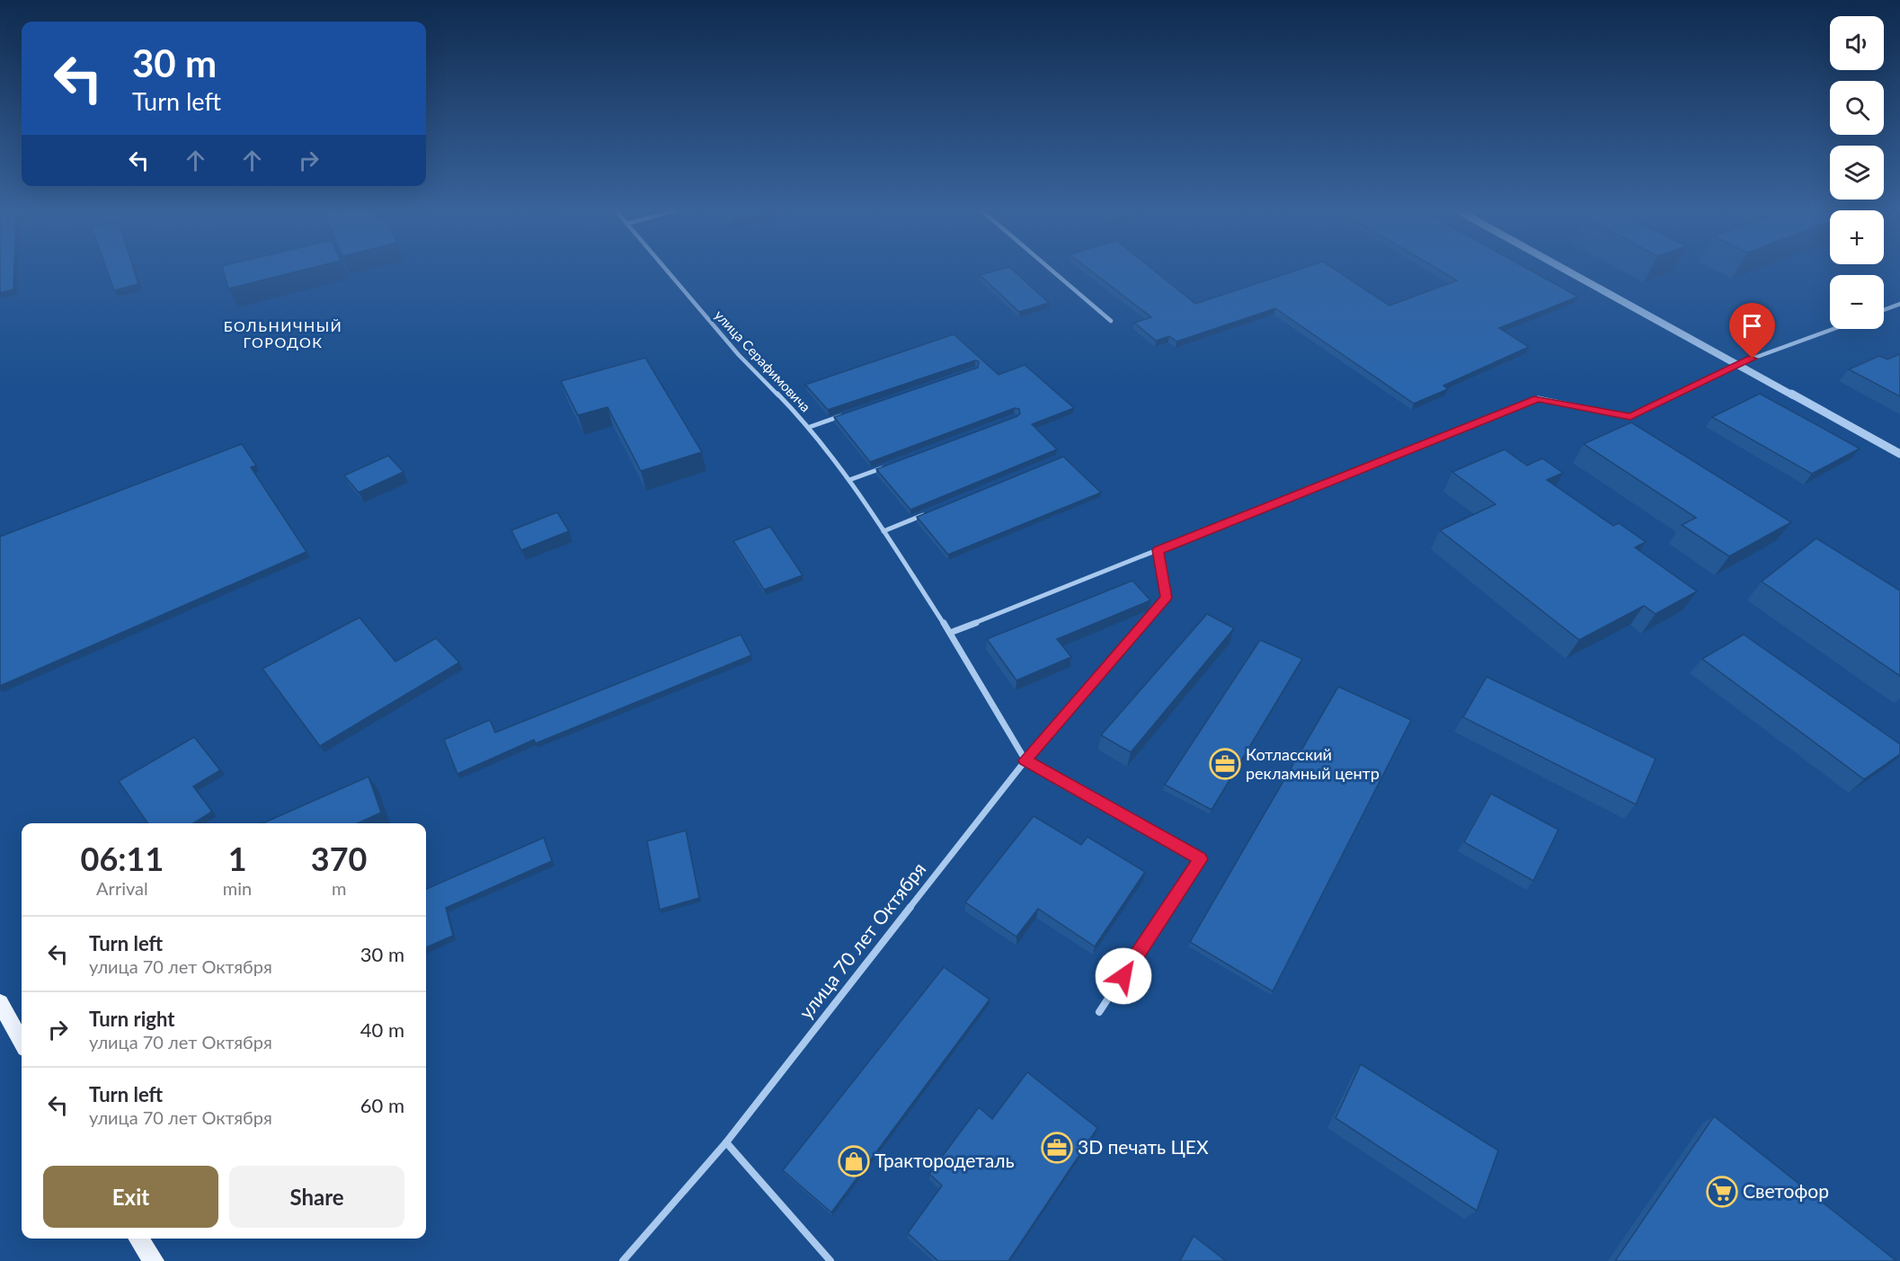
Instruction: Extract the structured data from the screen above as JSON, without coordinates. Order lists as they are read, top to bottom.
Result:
{
  "streets": {
    "street": ["улица Серафимовича", "улица 70 лет Октября"]
  },
  "crossings": [
    ["улица Серафимовича", "улица 70 лет Октября"]
  ],
  "districts": ["БОЛЬНИЧНЫЙ ГОРОДОК"],
  "places": {
    "office": ["Котласский рекламный центр", "3D печать ЦЕХ"],
    "shop": ["Трактородеталь"],
    "supermarket": ["Светофор"]
  },
  "page": {
    "map_buttons": ["+", "−"],
    "turn": ["30 m", "Turn left"],
    "eta": [
      "06:11",
      "Arrival",
      "1",
      "min",
      "370",
      "m"
    ],
    "list": [
      {
        "name": "Turn left",
        "note": "улица 70 лет Октября",
        "value": "30 m"
      },
      {
        "name": "Turn right",
        "note": "улица 70 лет Октября",
        "value": "40 m"
      },
      {
        "name": "Turn left",
        "note": "улица 70 лет Октября",
        "value": "60 m"
      }
    ],
    "buttons": ["Exit", "Share"]
  }
}
